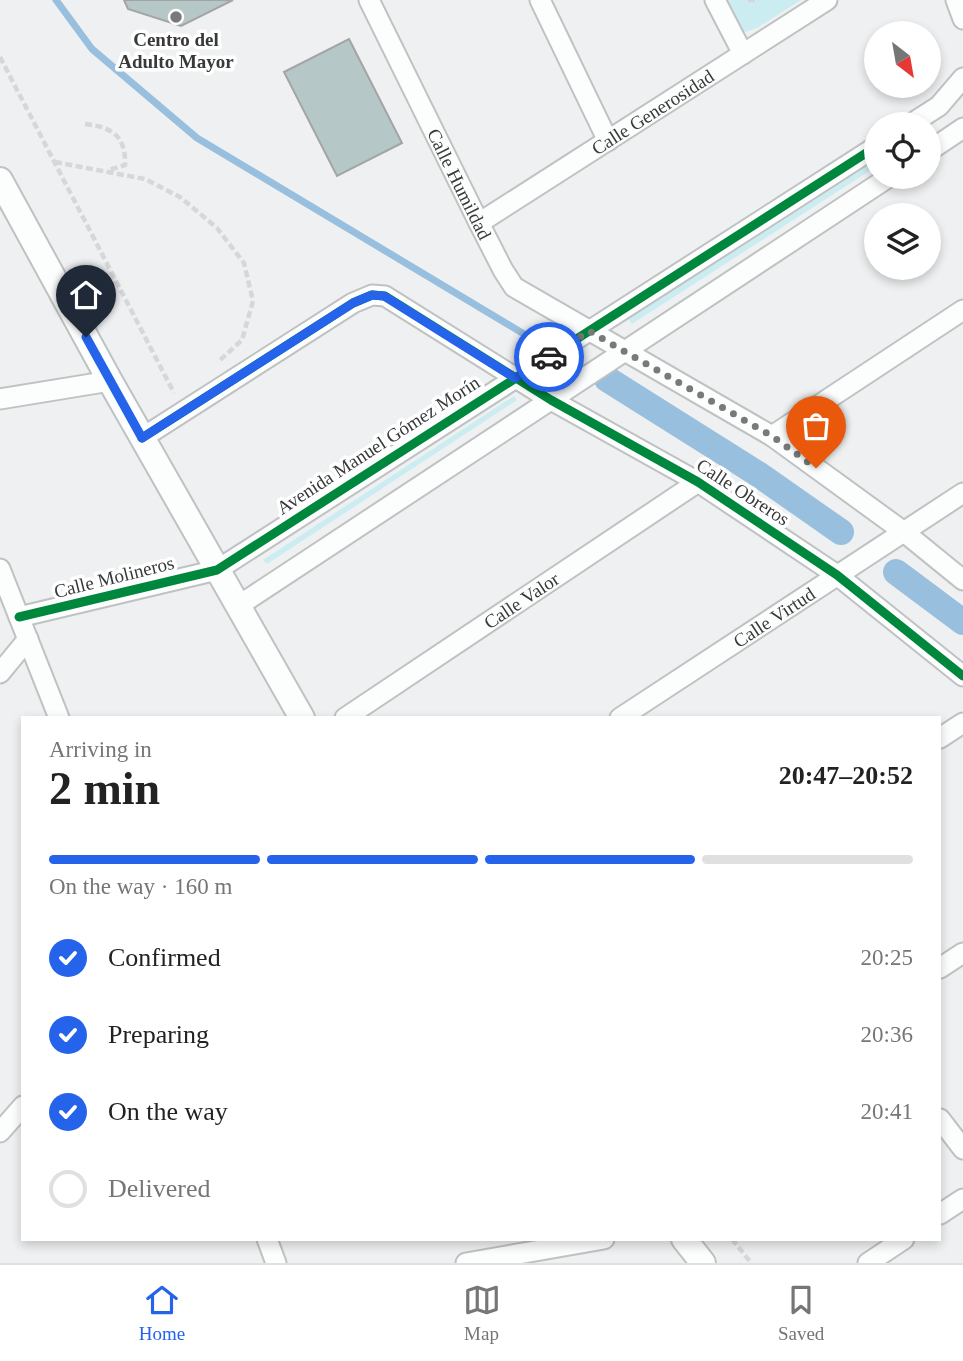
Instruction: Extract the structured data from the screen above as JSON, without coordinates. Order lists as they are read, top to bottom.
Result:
{
  "streets": {
    "street": [
      "Calle Generosidad",
      "Calle Humildad",
      "Avenida Manuel Gómez Morín",
      "Calle Obreros",
      "Calle Molineros",
      "Calle Valor",
      "Calle Virtud"
    ]
  },
  "crossings": [
    ["Calle Generosidad", "Calle Humildad"],
    ["Calle Humildad", "Avenida Manuel Gómez Morín"],
    ["Avenida Manuel Gómez Morín", "Calle Obreros"],
    ["Avenida Manuel Gómez Morín", "Calle Molineros"],
    ["Calle Obreros", "Calle Valor"],
    ["Calle Obreros", "Calle Virtud"]
  ],
  "places": ["Centro del Adulto Mayor"],
  "north": "bottom right",
  "page": {
    "heading": ["2 min", "Arriving in", "20:47–20:52"],
    "bar": "On the way · 160 m",
    "list": [
      ["Confirmed", "20:25"],
      ["Preparing", "20:36"],
      ["On the way", "20:41"],
      "Delivered"
    ],
    "tabs": ["Home", "Map", "Saved"]
  }
}
